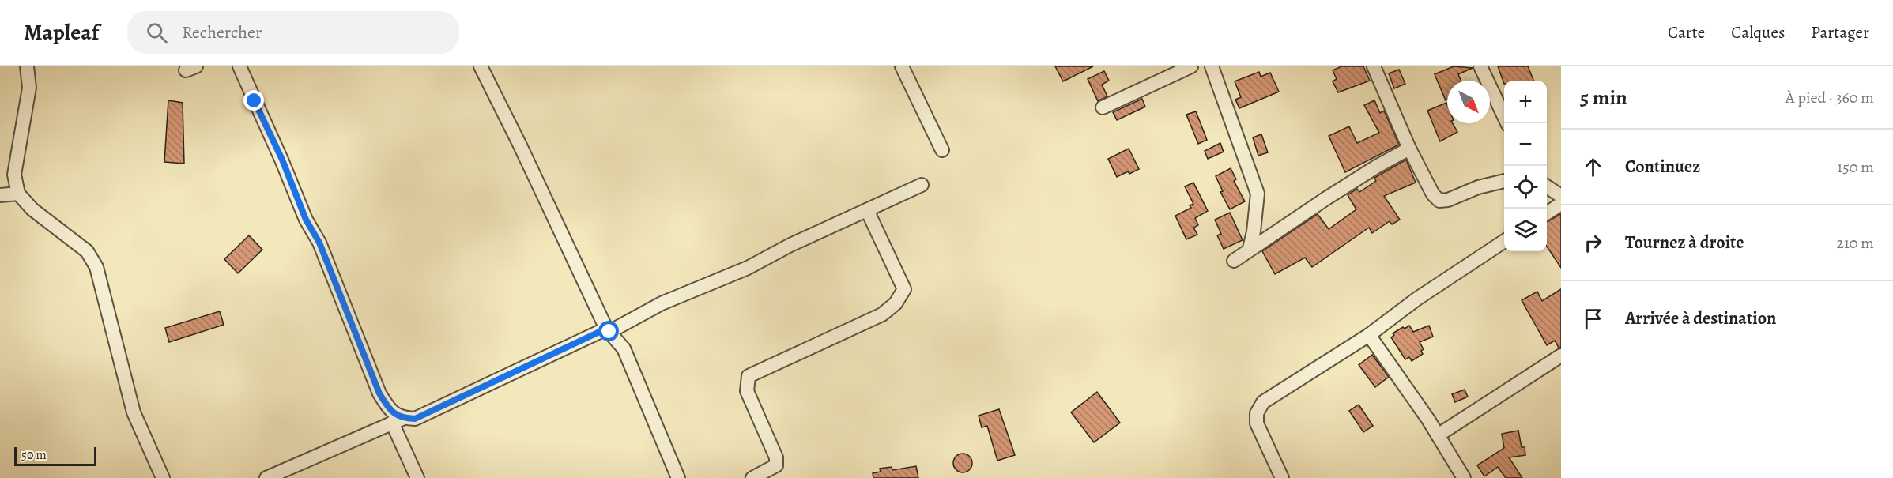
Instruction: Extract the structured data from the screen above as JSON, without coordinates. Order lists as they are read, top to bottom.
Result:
{
  "scale_bar": "50 m",
  "north": "bottom right",
  "page": {
    "header": "Mapleaf",
    "search": "Rechercher",
    "nav": ["Carte", "Calques", "Partager"],
    "heading": ["5 min", "À pied · 360 m"],
    "map_buttons": ["+", "−"],
    "list": [
      ["Continuez", "150 m"],
      ["Tournez à droite", "210 m"],
      "Arrivée à destination"
    ],
    "scale": "50 m"
  }
}
